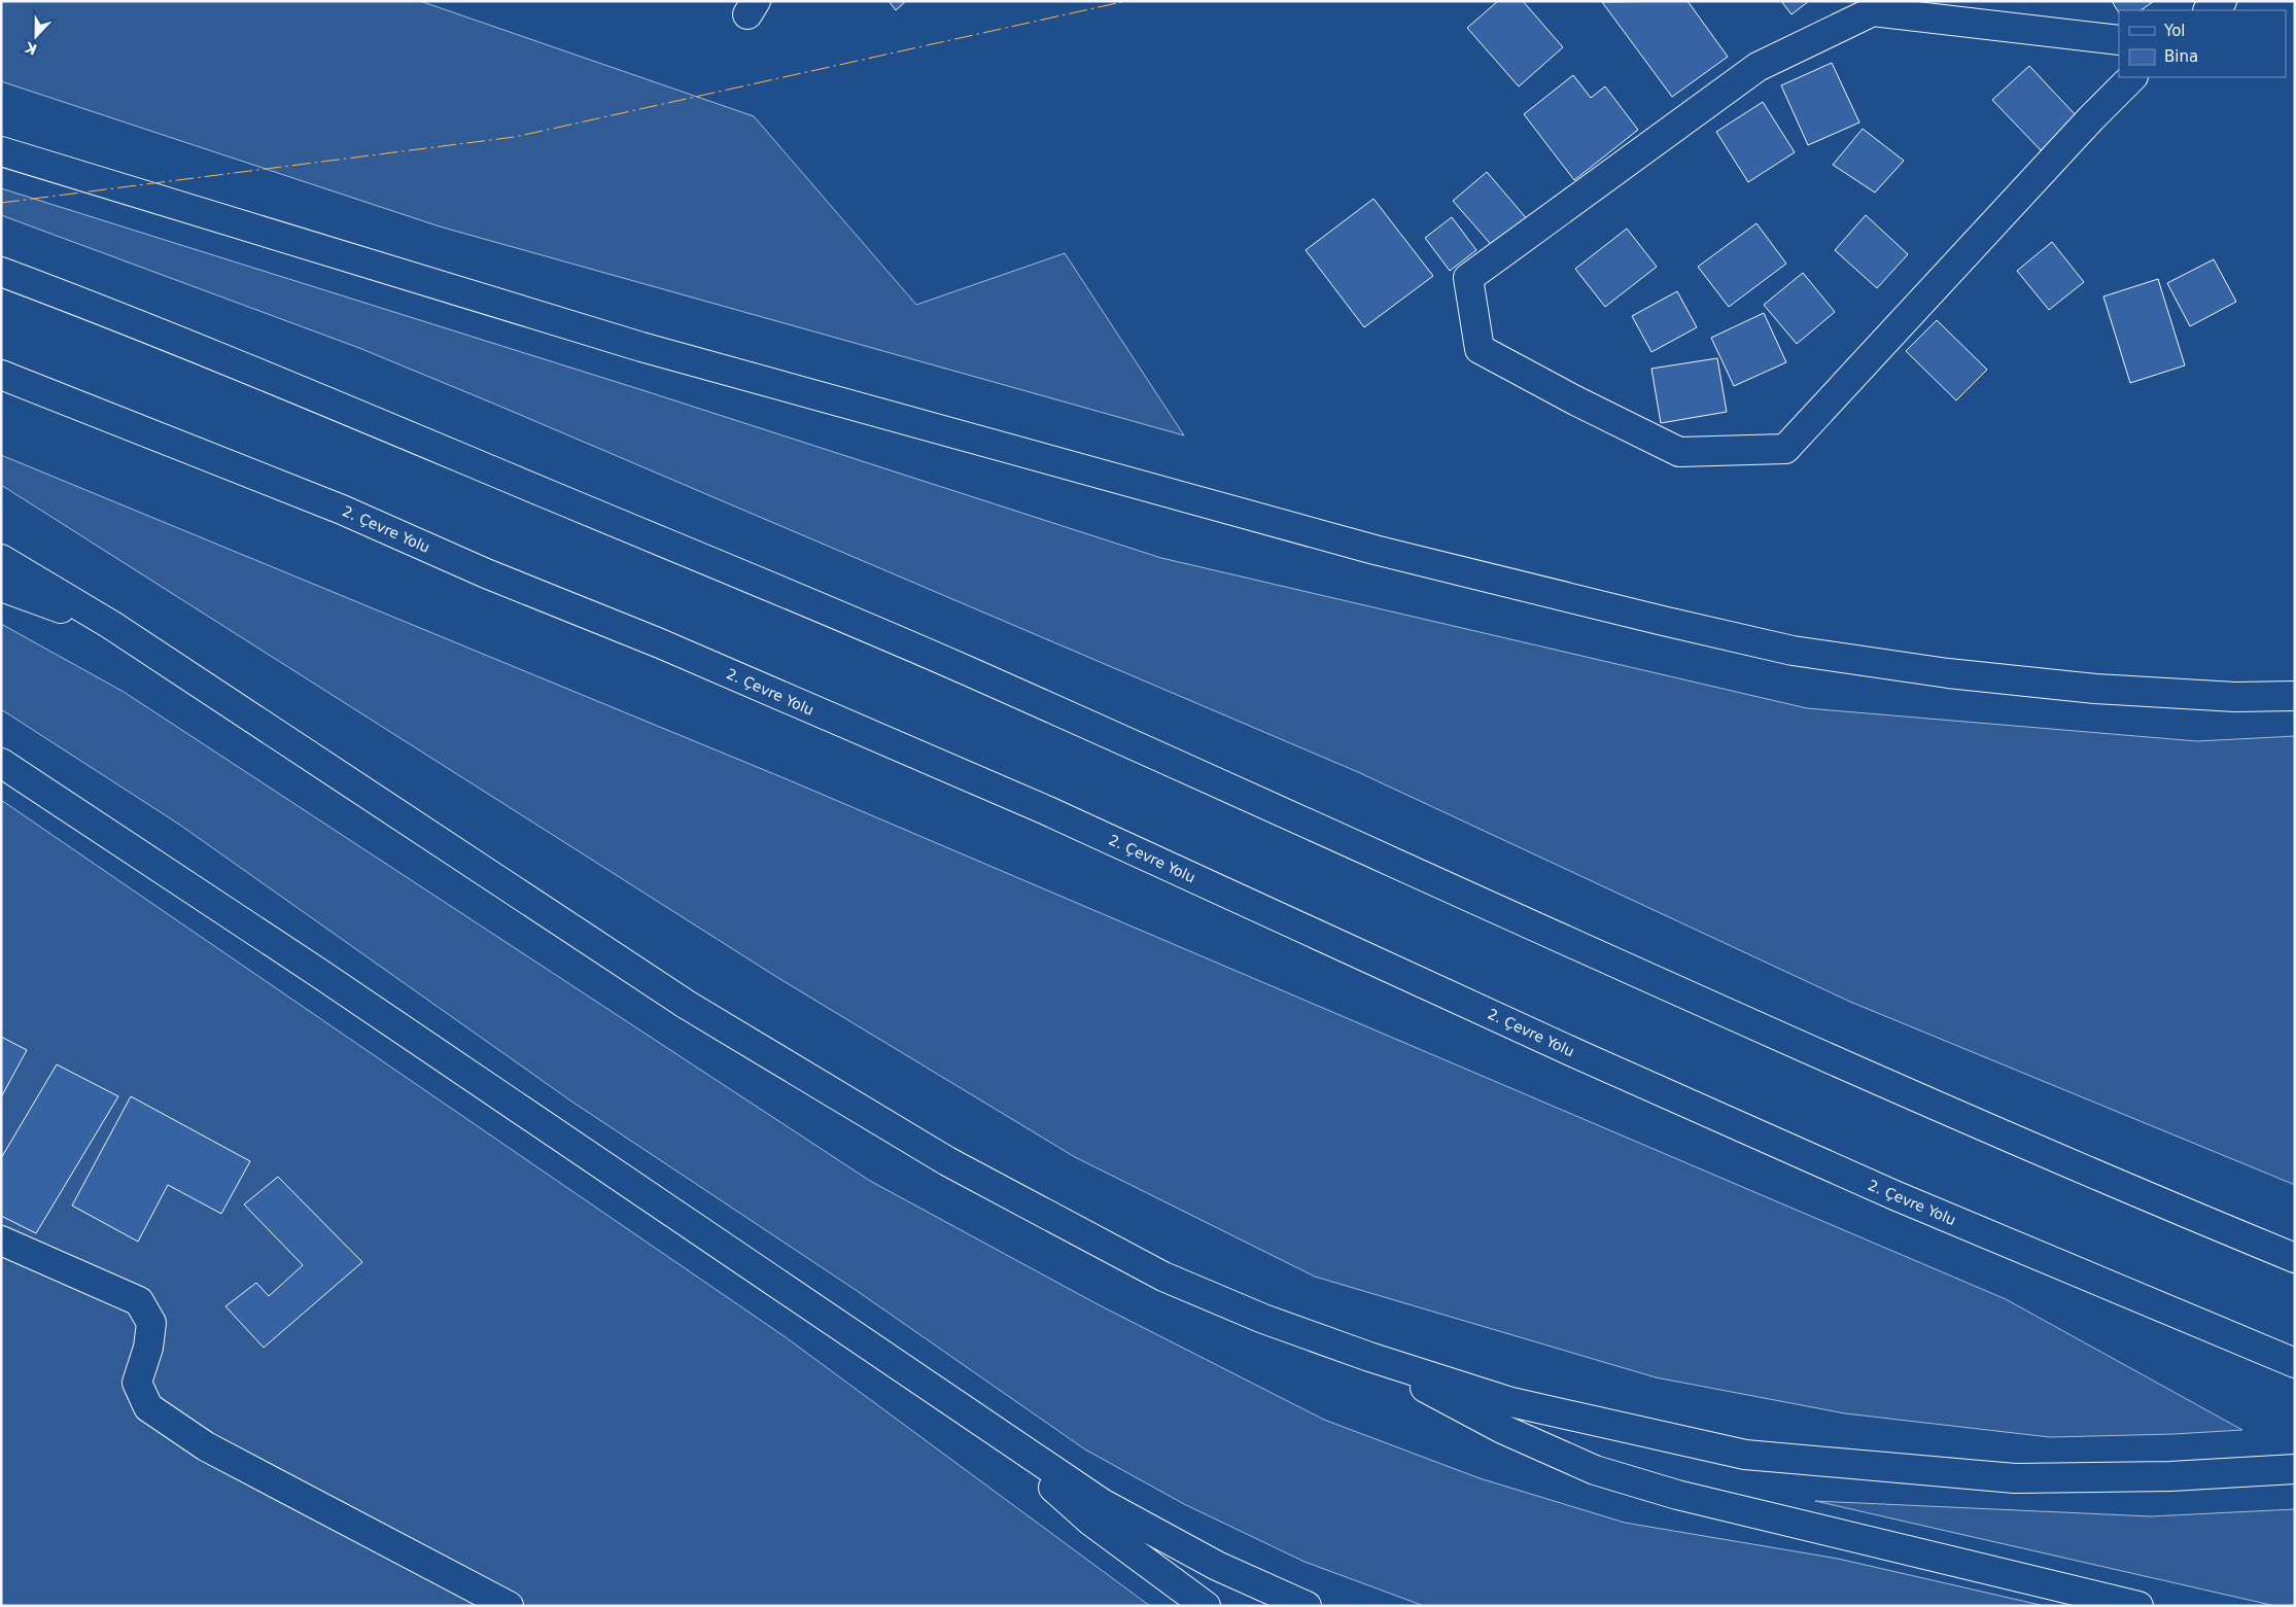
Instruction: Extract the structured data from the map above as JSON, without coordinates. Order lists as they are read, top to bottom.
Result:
{
  "streets": {
    "main road": ["2. Çevre Yolu"]
  },
  "legend": ["Yol", "Bina"],
  "north": "bottom"
}
